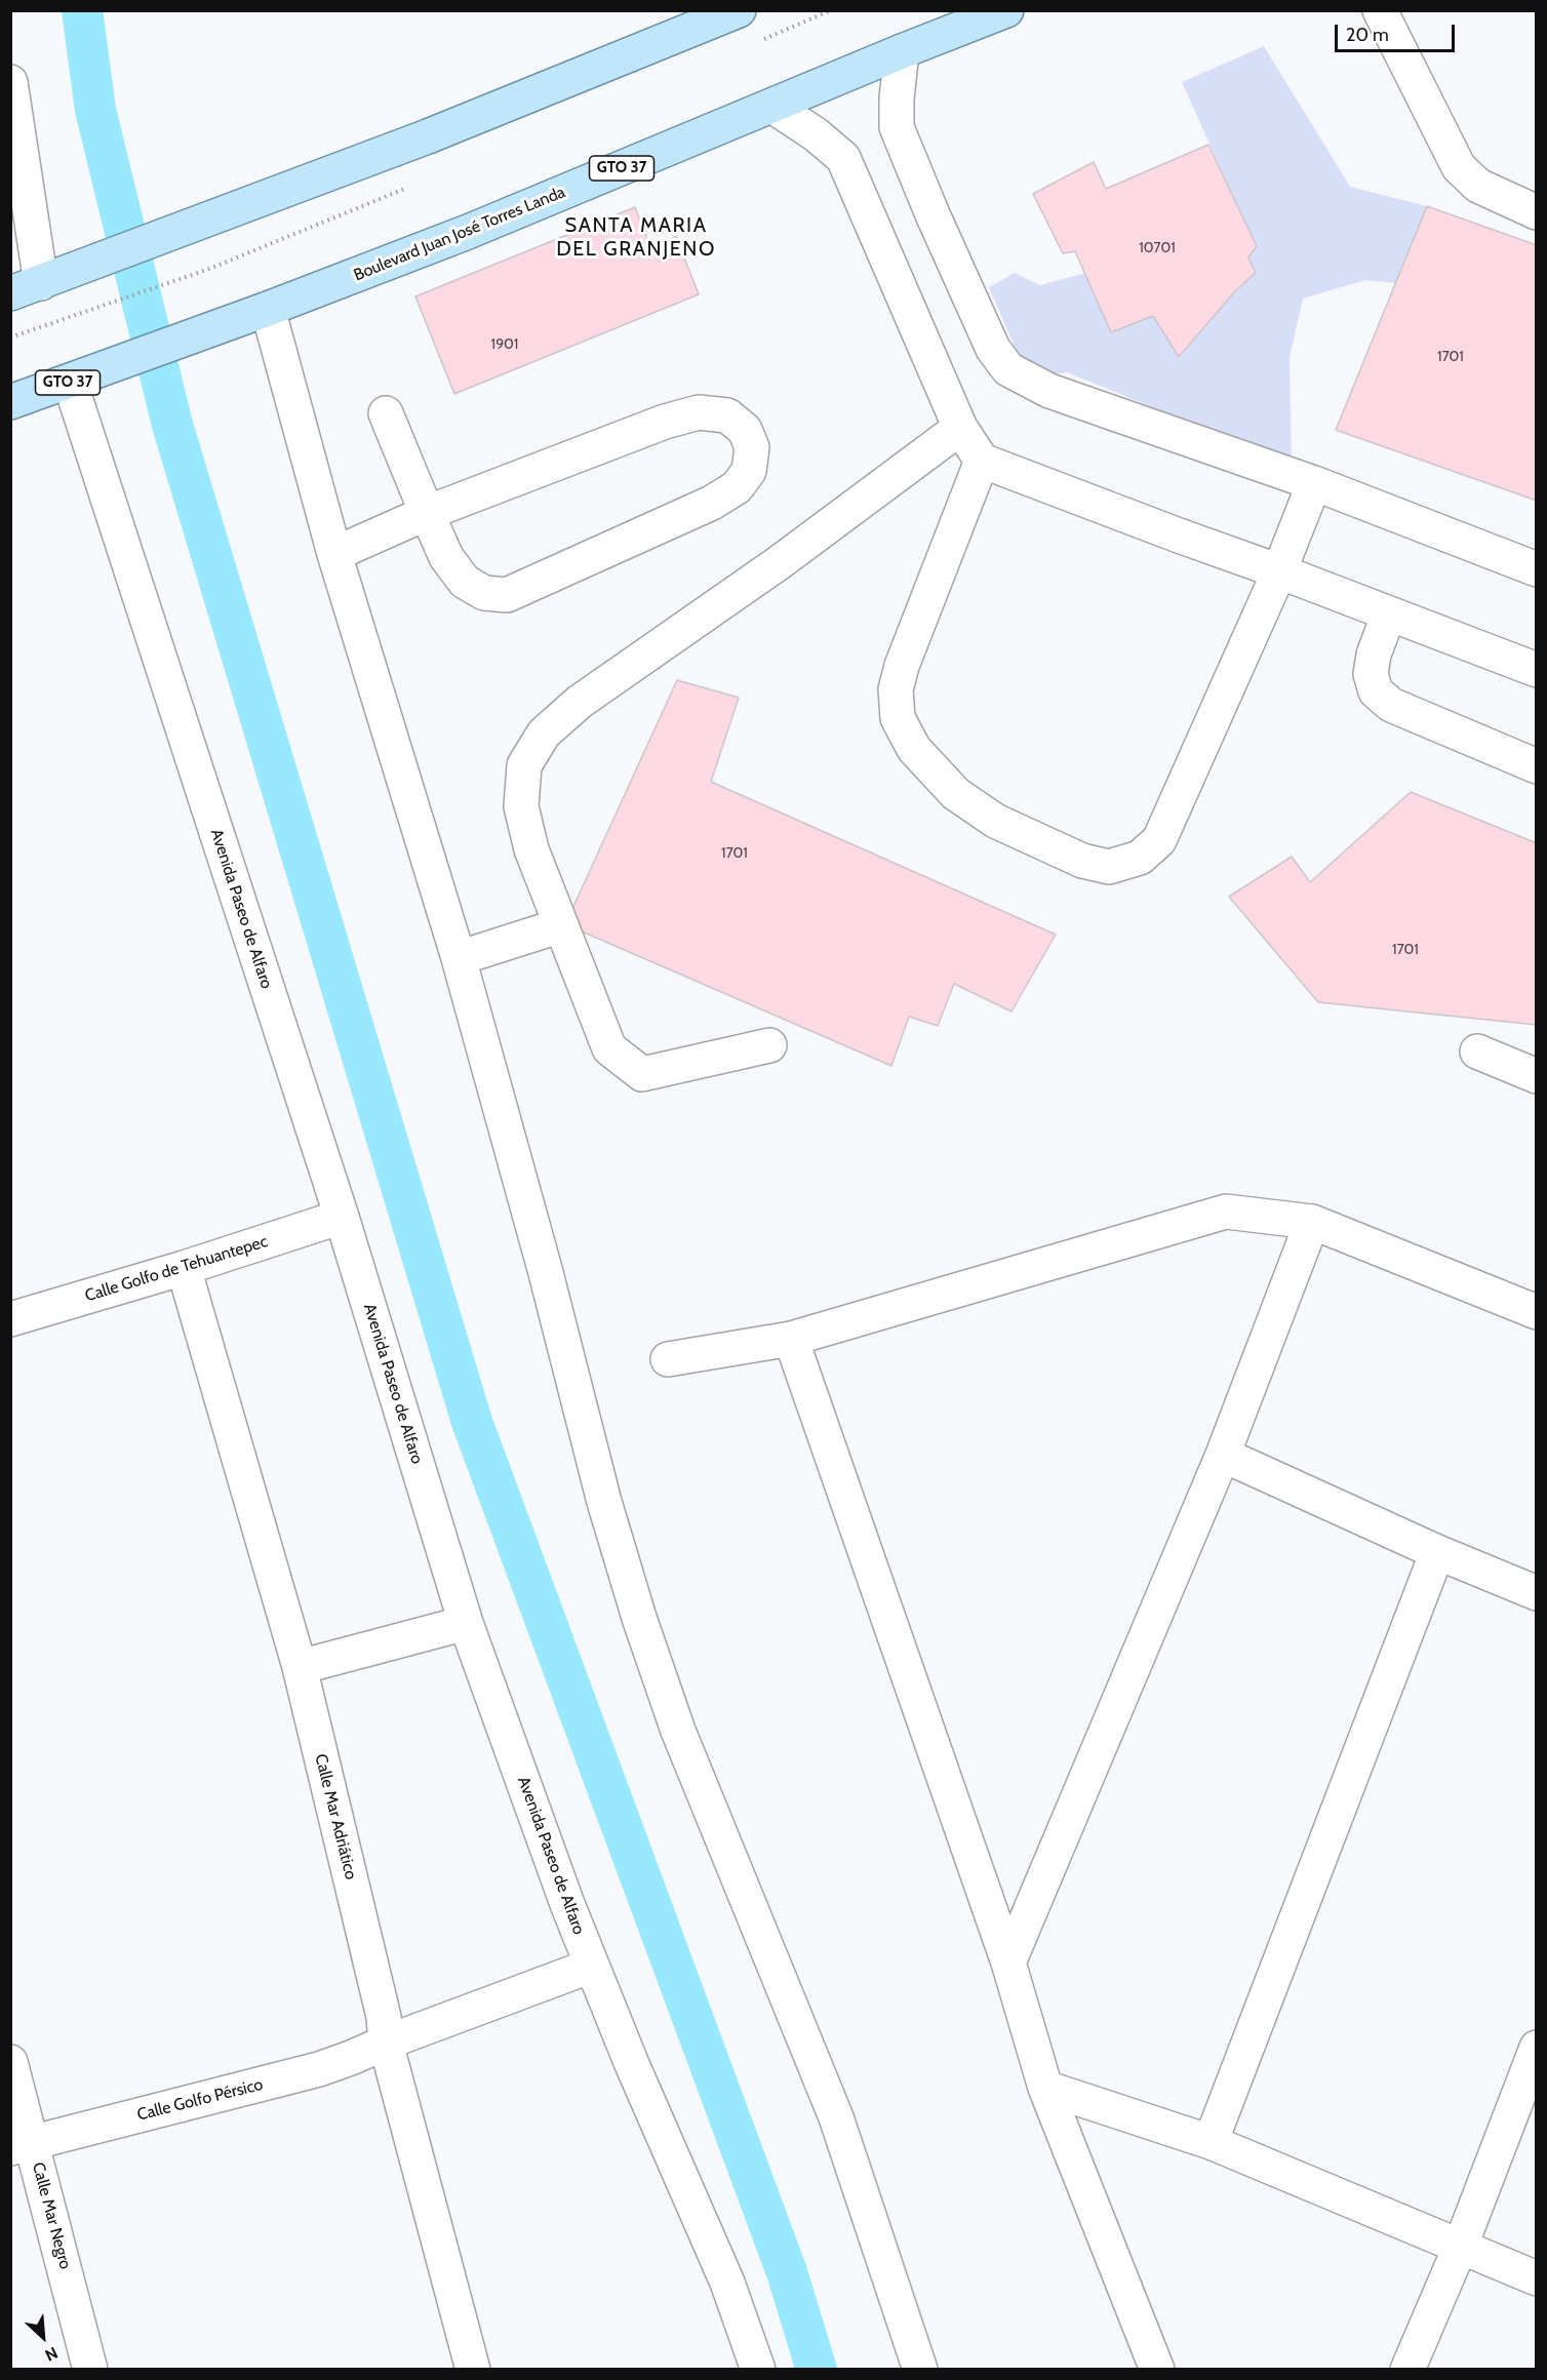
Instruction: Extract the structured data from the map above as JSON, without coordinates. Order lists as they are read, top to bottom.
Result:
{
  "streets": {
    "main road": ["GTO 37", "Boulevard Juan José Torres Landa"],
    "street": [
      "Avenida Paseo de Alfaro",
      "Calle Golfo de Tehuantepec",
      "Calle Mar Adriático",
      "Calle Golfo Pérsico",
      "Calle Mar Negro"
    ]
  },
  "crossings": [
    ["Boulevard Juan José Torres Landa", "Avenida Paseo de Alfaro"],
    ["Avenida Paseo de Alfaro", "Calle Golfo de Tehuantepec"],
    ["Avenida Paseo de Alfaro", "Calle Golfo Pérsico"],
    ["Calle Golfo de Tehuantepec", "Calle Mar Adriático"],
    ["Calle Mar Adriático", "Calle Golfo Pérsico"],
    ["Calle Golfo Pérsico", "Calle Mar Negro"]
  ],
  "districts": ["SANTA MARIA DEL GRANJENO"],
  "house_numbers": [
    "10701",
    "1901",
    "1701",
    "1701",
    "1701"
  ],
  "scale_bar": "20 m",
  "north": "bottom right"
}
